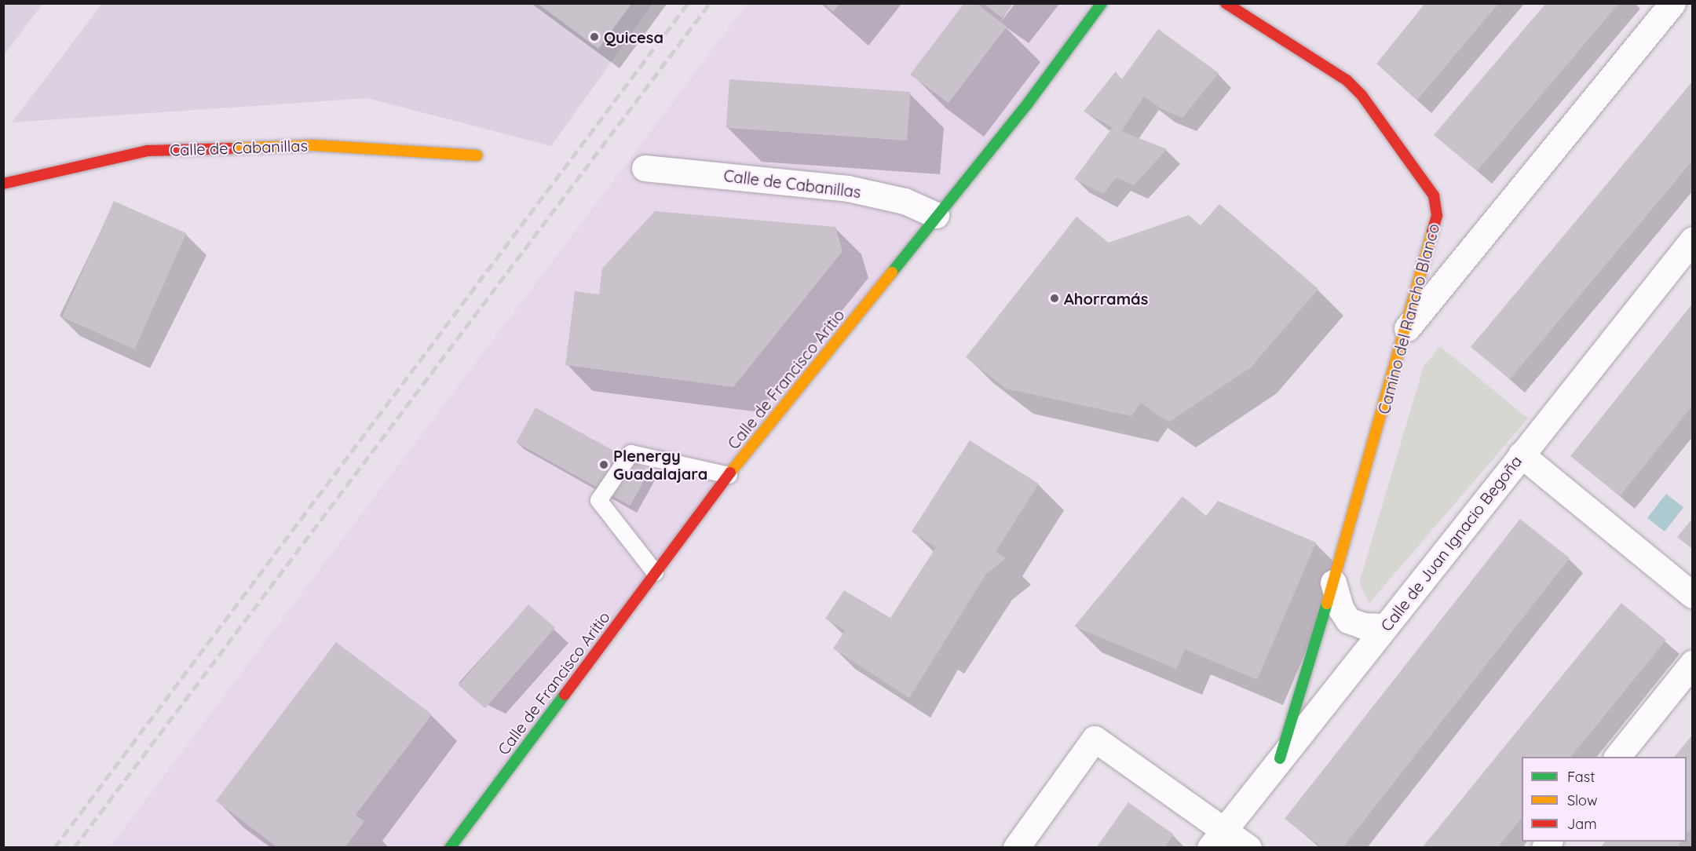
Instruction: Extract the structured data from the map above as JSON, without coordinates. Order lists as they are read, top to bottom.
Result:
{
  "streets": {
    "street": [
      "Calle de Cabanillas",
      "Camino del Rancho Blanco",
      "Calle de Francisco Aritio",
      "Calle de Juan Ignacio Begoña"
    ]
  },
  "crossings": [
    ["Calle de Cabanillas", "Calle de Francisco Aritio"],
    ["Camino del Rancho Blanco", "Calle de Juan Ignacio Begoña"]
  ],
  "places": ["Quicesa", "Ahorramás", "Plenergy Guadalajara"],
  "legend": ["Fast", "Slow", "Jam"]
}
